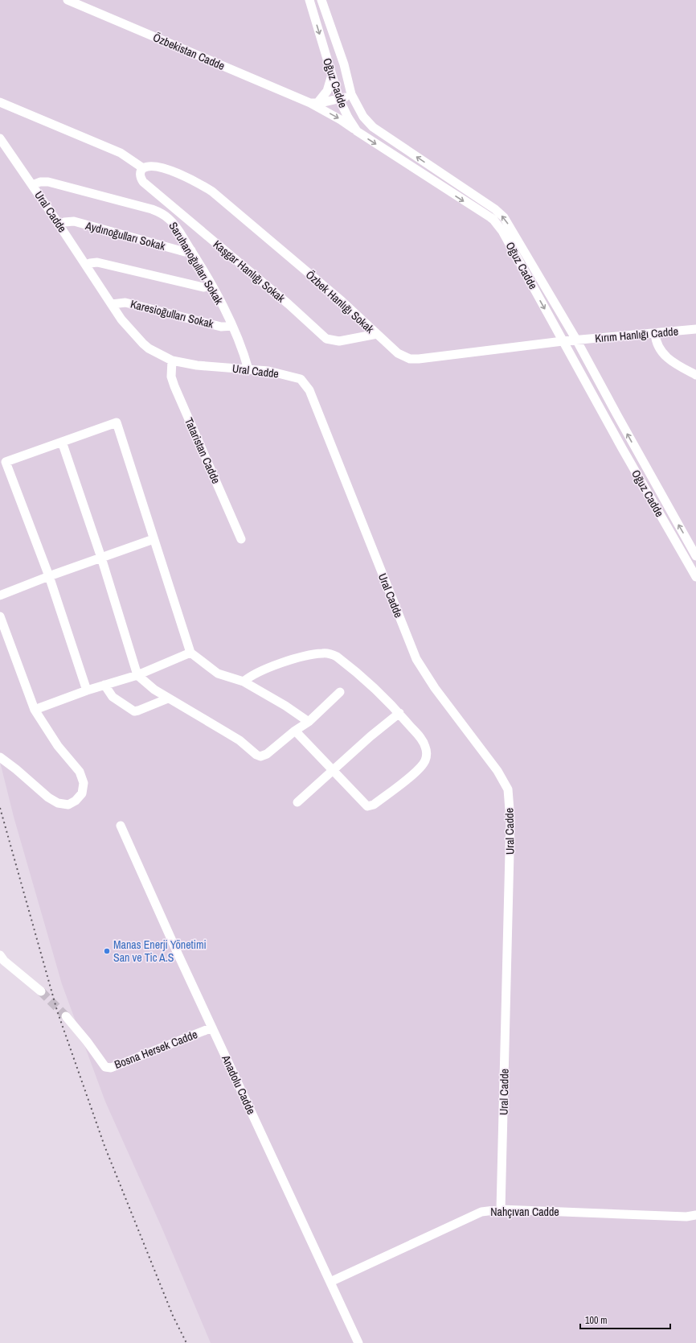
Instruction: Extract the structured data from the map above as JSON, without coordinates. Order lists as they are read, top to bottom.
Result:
{
  "streets": {
    "street": [
      "Özbekistan Cadde",
      "Oğuz Cadde",
      "Ural Cadde",
      "Aydınoğulları Sokak",
      "Saruhanoğulları Sokak",
      "Kaşgar Hanlığı Sokak",
      "Özbek Hanlığı Sokak",
      "Karesioğulları Sokak",
      "Kırım Hanlığı Cadde",
      "Tataristan Cadde",
      "Bosna Hersek Cadde",
      "Anadolu Cadde",
      "Nahçıvan Cadde"
    ]
  },
  "crossings": [
    ["Özbekistan Cadde", "Oğuz Cadde"],
    ["Oğuz Cadde", "Özbek Hanlığı Sokak"],
    ["Oğuz Cadde", "Kırım Hanlığı Cadde"],
    ["Ural Cadde", "Aydınoğulları Sokak"],
    ["Ural Cadde", "Saruhanoğulları Sokak"],
    ["Ural Cadde", "Karesioğulları Sokak"],
    ["Ural Cadde", "Tataristan Cadde"],
    ["Ural Cadde", "Nahçıvan Cadde"],
    ["Aydınoğulları Sokak", "Saruhanoğulları Sokak"],
    ["Saruhanoğulları Sokak", "Karesioğulları Sokak"],
    ["Kaşgar Hanlığı Sokak", "Özbek Hanlığı Sokak"],
    ["Özbek Hanlığı Sokak", "Kırım Hanlığı Cadde"],
    ["Bosna Hersek Cadde", "Anadolu Cadde"],
    ["Anadolu Cadde", "Nahçıvan Cadde"]
  ],
  "places": ["Manas Enerji Yönetimi San ve Tic A.S"],
  "scale_bar": "100 m"
}
